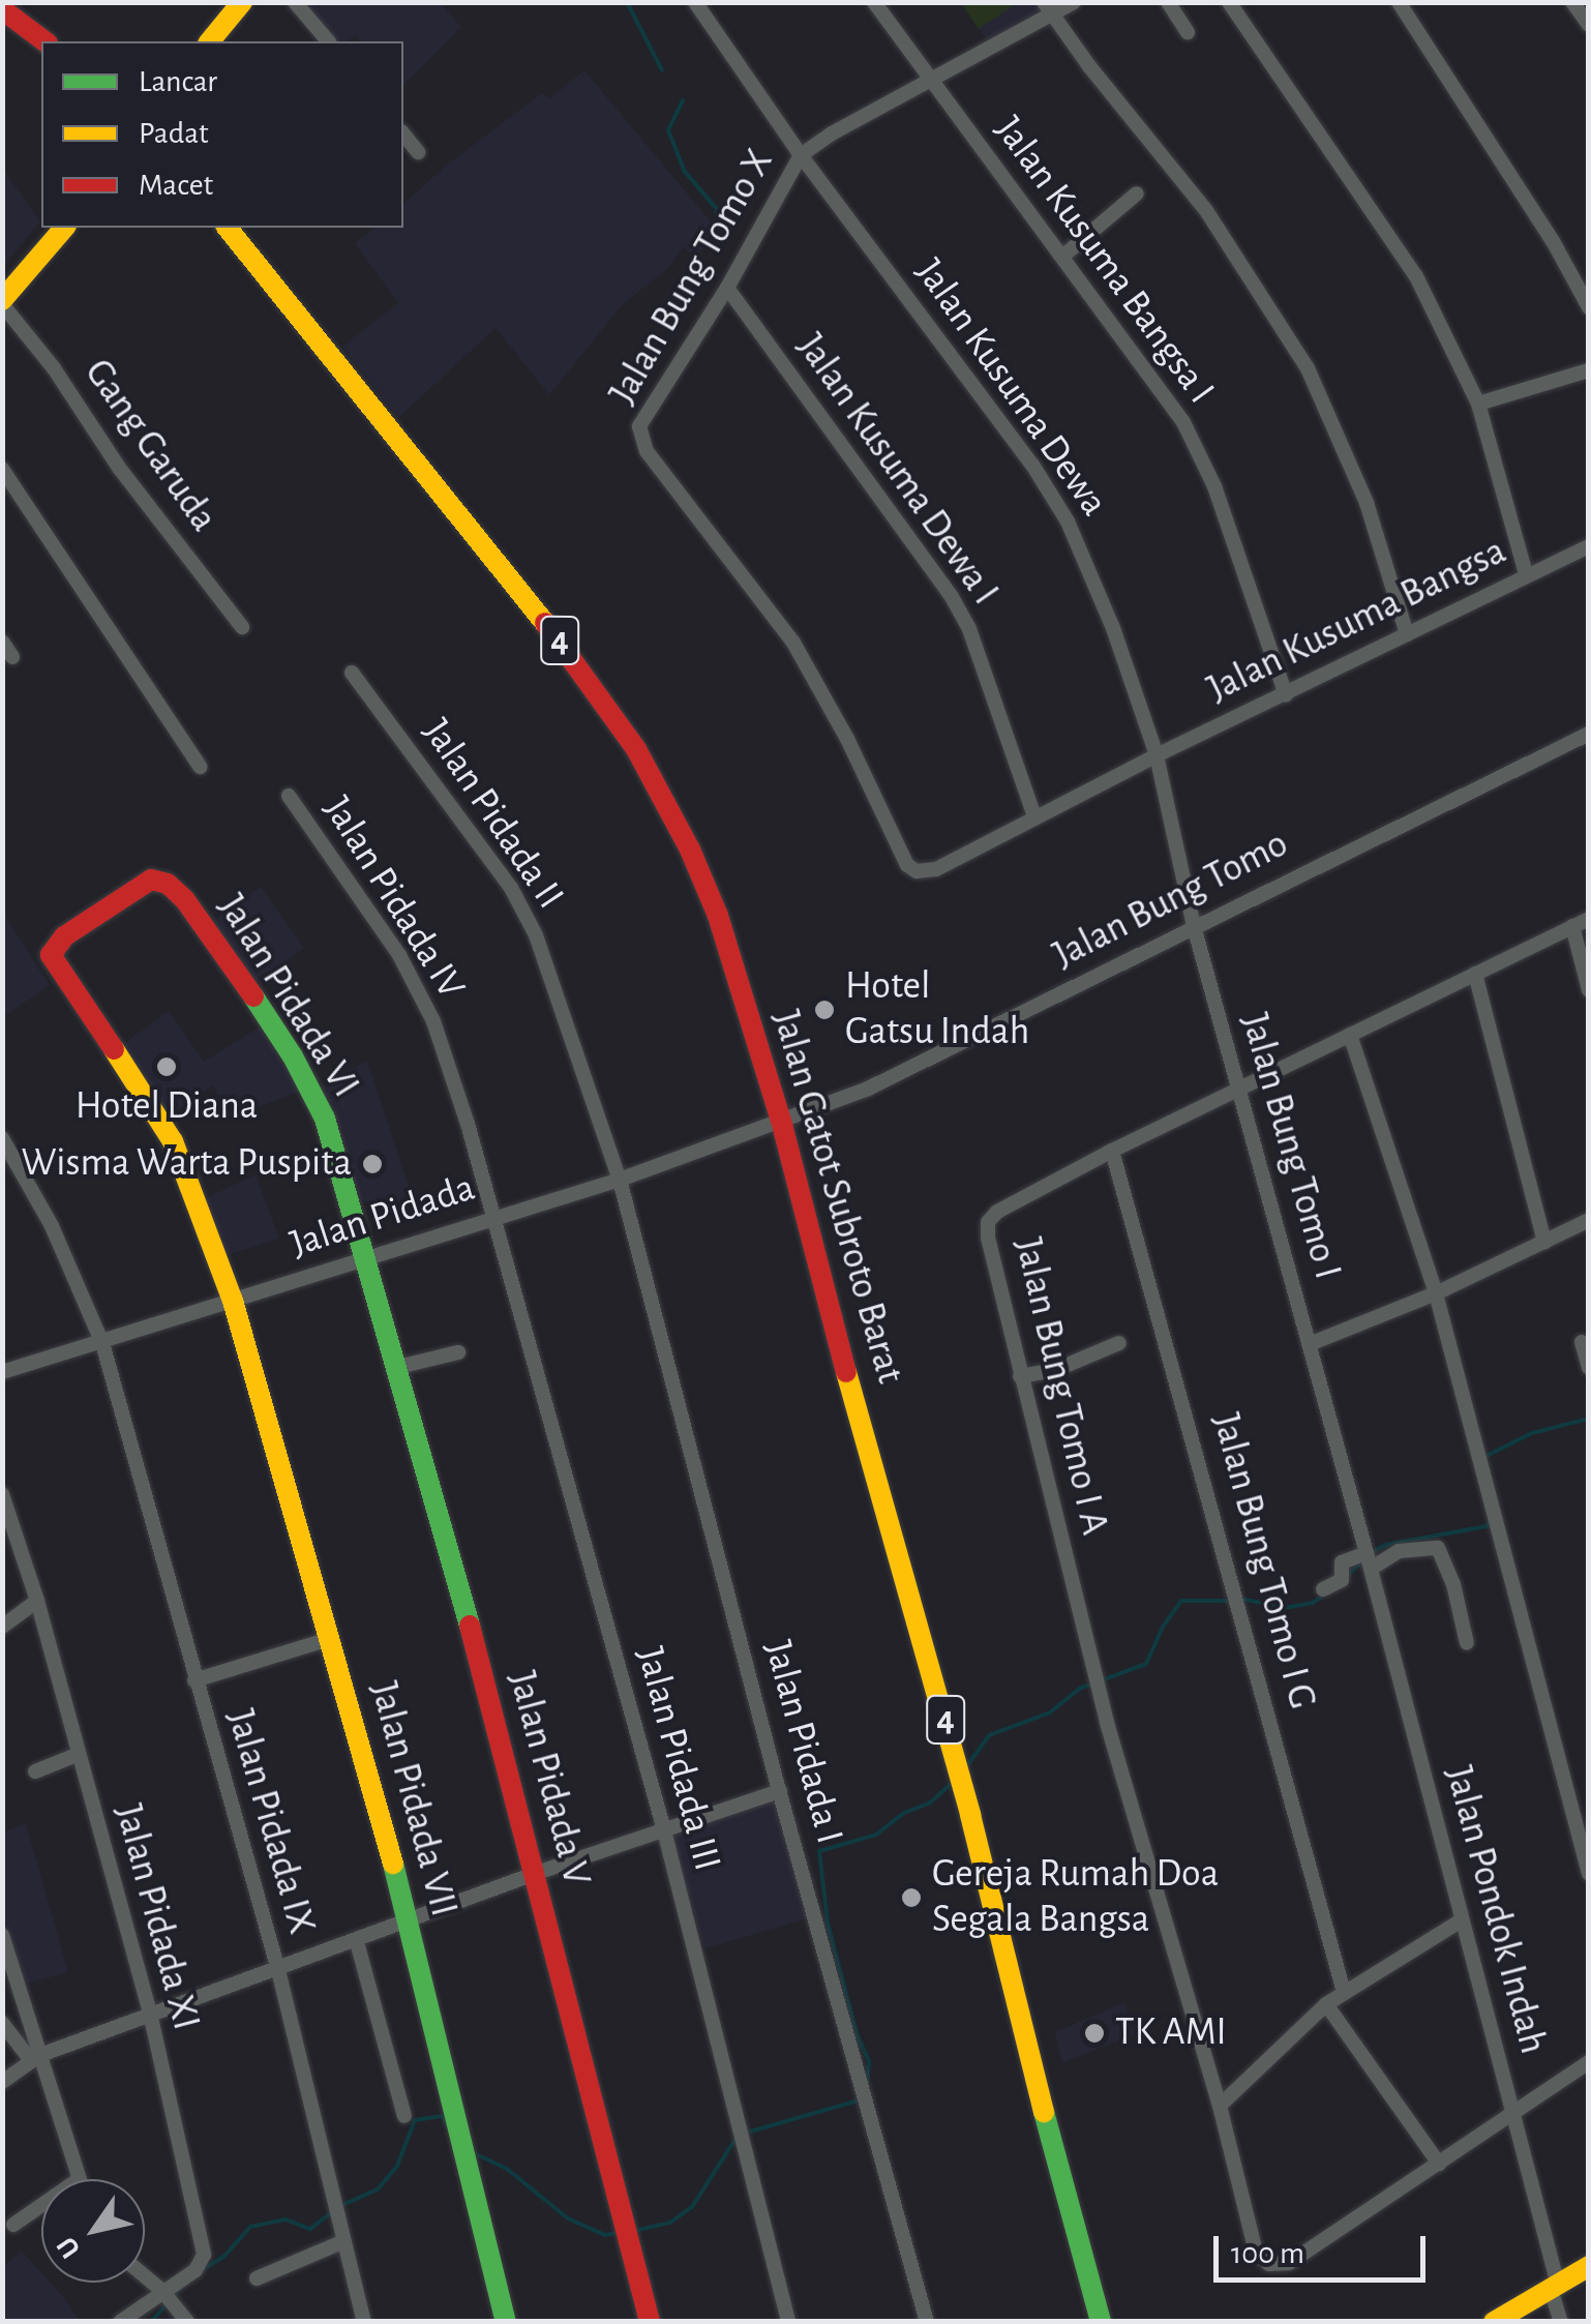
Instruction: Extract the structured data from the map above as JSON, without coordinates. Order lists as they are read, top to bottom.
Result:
{
  "streets": {
    "main road": [
      "4",
      "Jalan Pidada VI",
      "Jalan Gatot Subroto Barat",
      "Jalan Pidada V",
      "Jalan Pidada VII"
    ],
    "street": [
      "Jalan Kusuma Bangsa I",
      "Jalan Bung Tomo X",
      "Jalan Kusuma Dewa",
      "Gang Garuda",
      "Jalan Kusuma Dewa I",
      "Jalan Kusuma Bangsa",
      "Jalan Pidada II",
      "Jalan Pidada IV",
      "Jalan Bung Tomo",
      "Jalan Bung Tomo I",
      "Jalan Pidada",
      "Jalan Bung Tomo I A",
      "Jalan Bung Tomo I G",
      "Jalan Pidada I",
      "Jalan Pidada III",
      "Jalan Pidada IX",
      "Jalan Pondok Indah",
      "Jalan Pidada XI"
    ]
  },
  "crossings": [
    ["Jalan Kusuma Bangsa I", "Jalan Bung Tomo X"],
    ["Jalan Kusuma Bangsa I", "Jalan Kusuma Bangsa"],
    ["Jalan Bung Tomo X", "Jalan Kusuma Dewa"],
    ["Jalan Bung Tomo X", "Jalan Kusuma Dewa I"],
    ["Jalan Kusuma Dewa", "Jalan Kusuma Bangsa"],
    ["Jalan Kusuma Dewa", "Jalan Bung Tomo I"],
    ["Jalan Kusuma Bangsa", "Jalan Bung Tomo I"],
    ["Jalan Pidada II", "Jalan Pidada"],
    ["Jalan Pidada II", "Jalan Pidada I"],
    ["Jalan Pidada IV", "Jalan Pidada"],
    ["Jalan Pidada IV", "Jalan Pidada III"],
    ["Jalan Bung Tomo", "Jalan Bung Tomo I"],
    ["Jalan Bung Tomo", "Jalan Gatot Subroto Barat"],
    ["Jalan Bung Tomo", "Jalan Pidada"],
    ["Jalan Pidada VI", "Jalan Pidada"],
    ["Jalan Pidada VI", "Jalan Pidada V"],
    ["Jalan Pidada VI", "Jalan Pidada VII"],
    ["Jalan Bung Tomo I", "Jalan Bung Tomo I A"],
    ["Jalan Bung Tomo I", "Jalan Pondok Indah"],
    ["Jalan Gatot Subroto Barat", "Jalan Pidada"],
    ["Jalan Pidada", "Jalan Pidada I"],
    ["Jalan Pidada", "Jalan Pidada III"],
    ["Jalan Pidada", "Jalan Pidada V"],
    ["Jalan Pidada", "Jalan Pidada VII"],
    ["Jalan Pidada", "Jalan Pidada IX"],
    ["Jalan Bung Tomo I A", "Jalan Bung Tomo I G"]
  ],
  "places": [
    "Hotel Gatsu Indah",
    "Hotel Diana",
    "Wisma Warta Puspita",
    "Gereja Rumah Doa Segala Bangsa",
    "TK AMI"
  ],
  "legend": ["Lancar", "Padat", "Macet"],
  "scale_bar": "100 m",
  "north": "bottom left"
}
